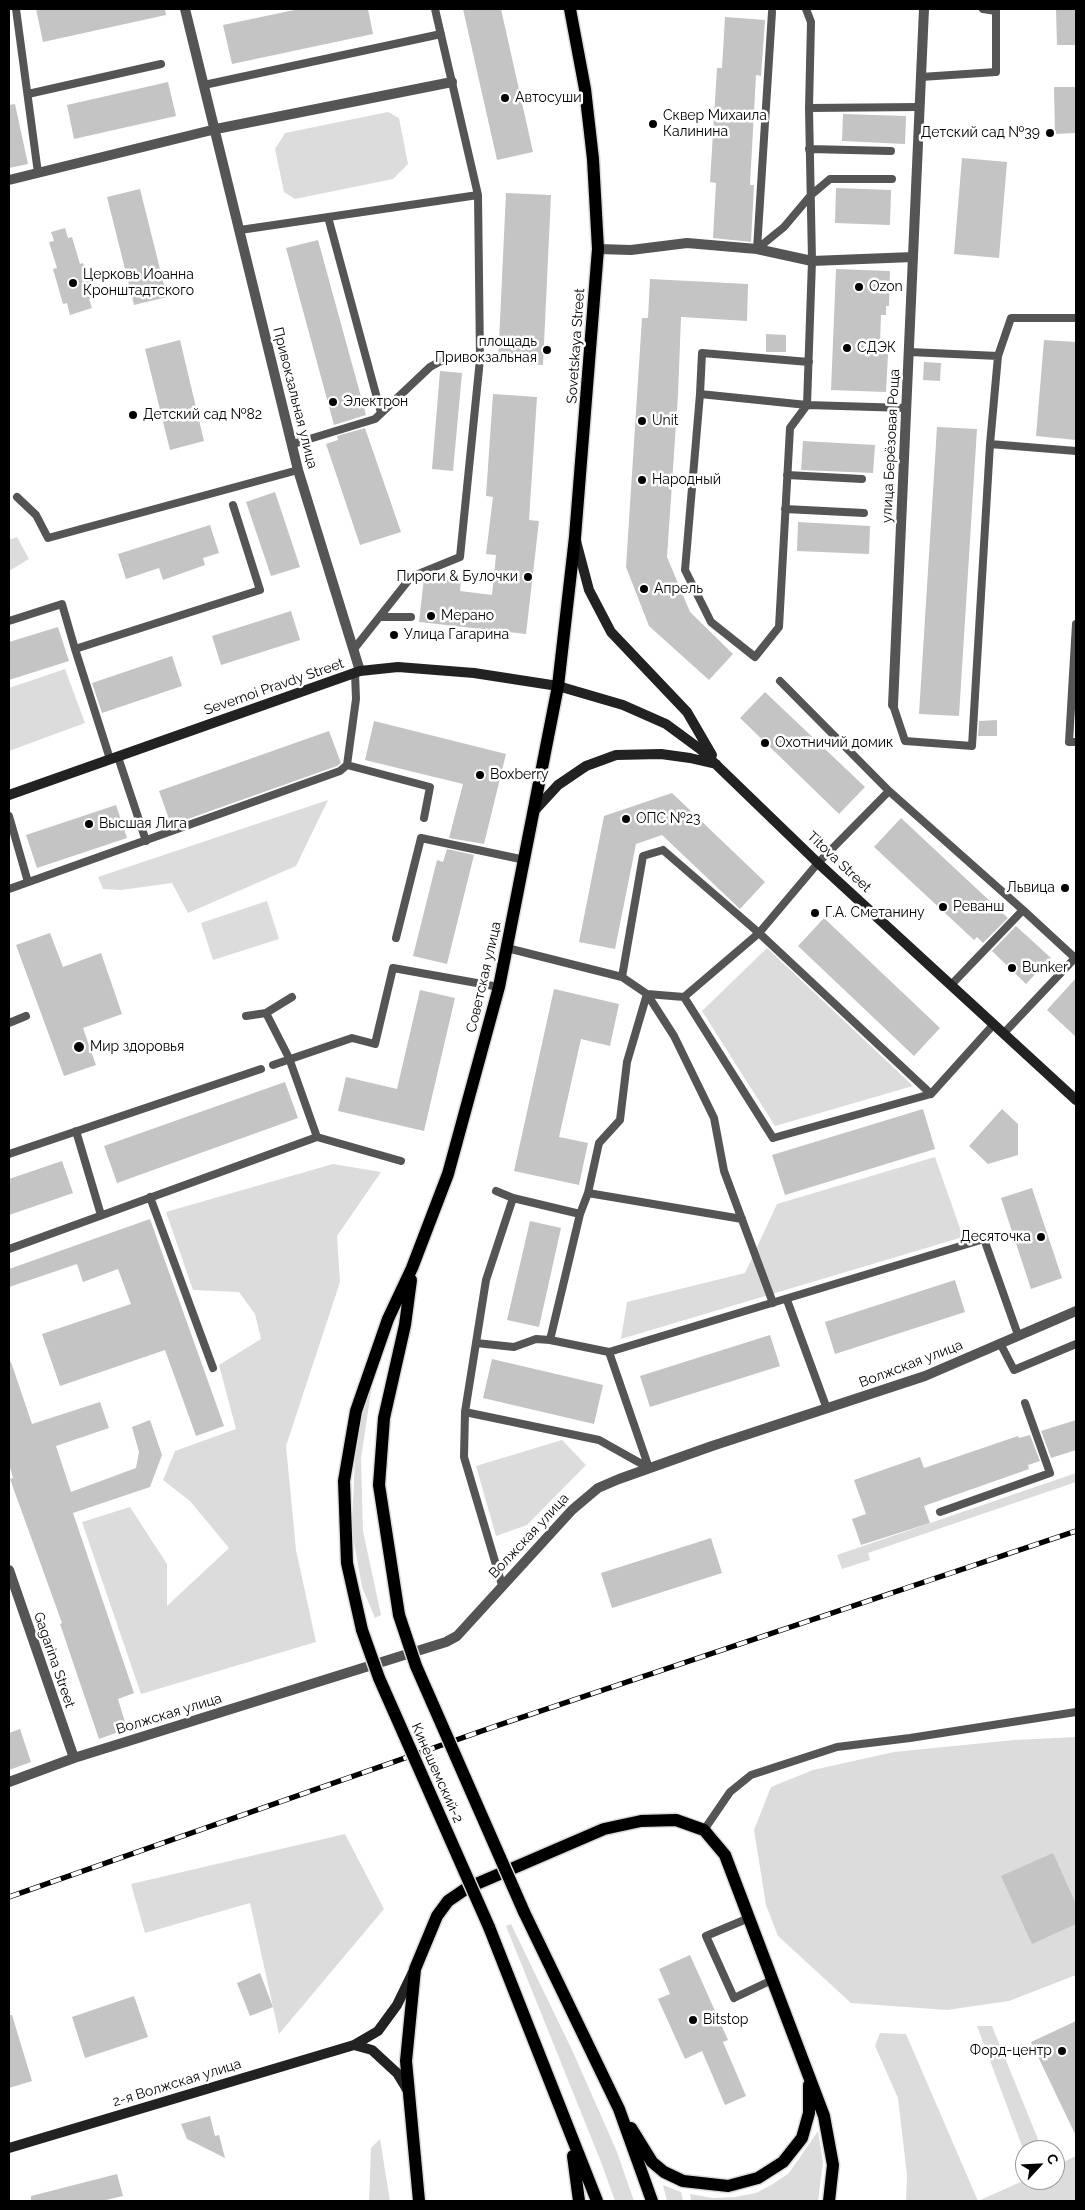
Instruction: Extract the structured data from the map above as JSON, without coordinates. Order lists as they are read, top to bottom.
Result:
{
  "streets": {
    "main road": [
      "Sovetskaya Street",
      "Severnoi Pravdy Street",
      "Titova Street",
      "Советская улица",
      "Кинешемский-2",
      "2-я Волжская улица"
    ],
    "street": [
      "Привокзальная улица",
      "улица Берёзовая Роща",
      "Волжская улица",
      "Gagarina Street"
    ]
  },
  "crossings": [
    ["Sovetskaya Street", "Severnoi Pravdy Street"],
    ["Sovetskaya Street", "Titova Street"],
    ["Sovetskaya Street", "Советская улица"],
    ["Привокзальная улица", "Severnoi Pravdy Street"],
    ["Severnoi Pravdy Street", "Titova Street"],
    ["Severnoi Pravdy Street", "Советская улица"],
    ["Titova Street", "Советская улица"],
    ["Советская улица", "Кинешемский-2"],
    ["Волжская улица", "Gagarina Street"]
  ],
  "places": [
    "Автосуши",
    "Сквер Михаила Калинина",
    "Детский сад №39",
    "Церковь Иоанна Кронштадтского",
    "Ozon",
    "СДЭК",
    "площадь Привокзальная",
    "Электрон",
    "Детский сад №82",
    "Unit",
    "Народный",
    "Пироги & Булочки",
    "Апрель",
    "Мерано",
    "Улица Гагарина",
    "Охотничий домик",
    "Boxberry",
    "ОПС №23",
    "Высшая Лига",
    "Львица",
    "Реванш",
    "Г.А. Сметанину",
    "Bunker",
    "Мир здоровья",
    "Десяточка",
    "Bitstop",
    "Форд-центр"
  ],
  "north": "top right"
}
